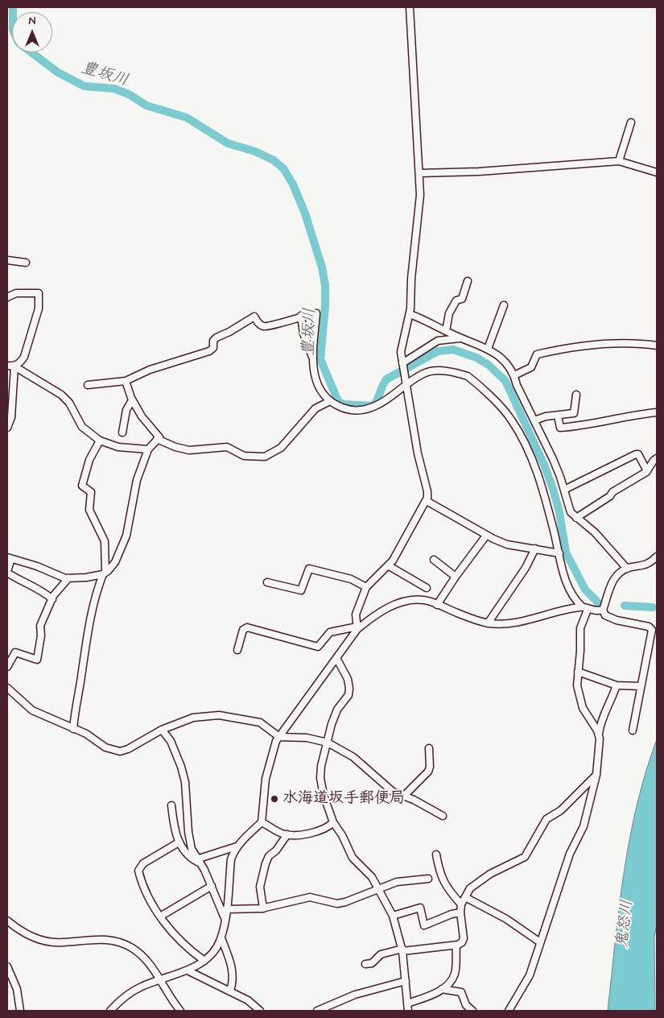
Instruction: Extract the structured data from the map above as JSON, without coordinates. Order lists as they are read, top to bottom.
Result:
{
  "water": ["豊坂川", "鬼怒川"],
  "places": ["水海道坂手郵便局"],
  "north": "top"
}
